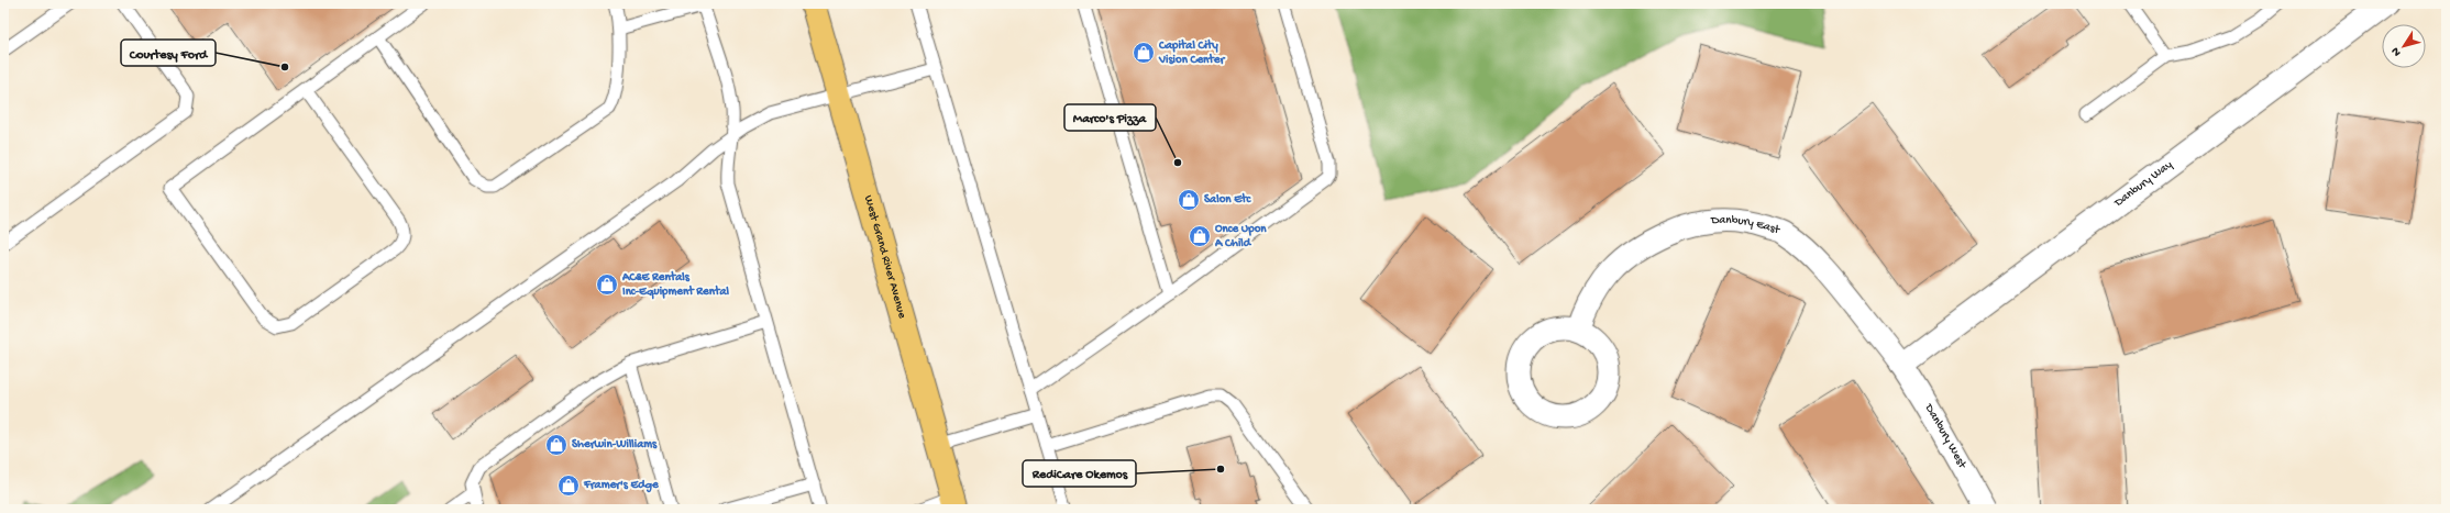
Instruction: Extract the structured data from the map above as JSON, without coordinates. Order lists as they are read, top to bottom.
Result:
{
  "streets": {
    "main road": ["West Grand River Avenue"],
    "street": ["Danbury Way", "Danbury East", "Danbury West"]
  },
  "crossings": [
    ["Danbury Way", "Danbury East"],
    ["Danbury Way", "Danbury West"],
    ["Danbury East", "Danbury West"]
  ],
  "places": {
    "shop": [
      "Capital City Vision Center",
      "Salon Etc",
      "Once Upon A Child",
      "AC&E Rentals Inc-Equipment Rental",
      "Sherwin-Williams",
      "Framer's Edge"
    ],
    "other": ["Courtesy Ford", "Marco's Pizza", "RediCare Okemos"]
  },
  "north": "bottom left"
}
